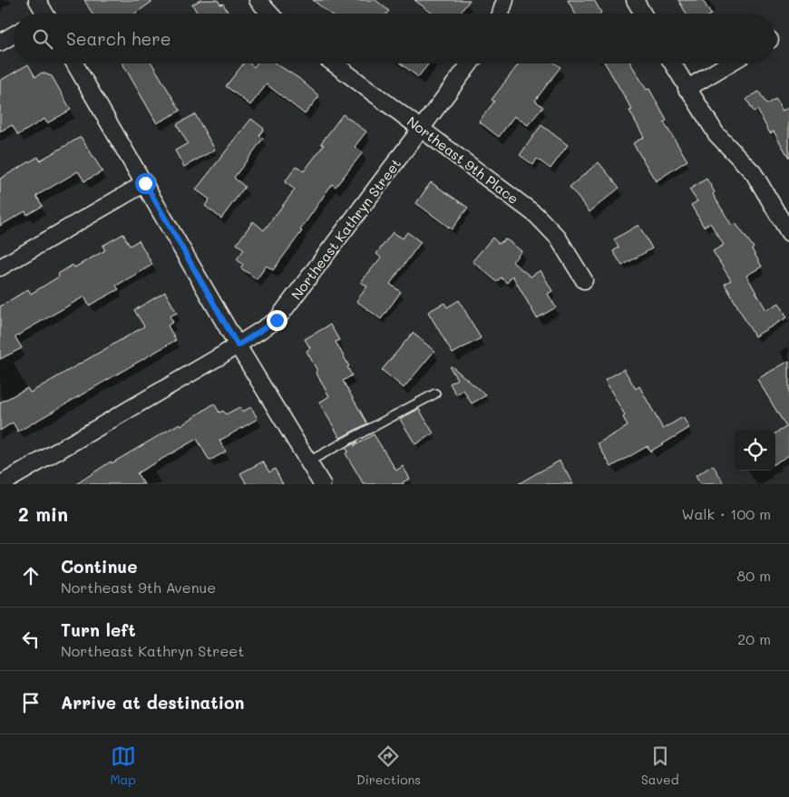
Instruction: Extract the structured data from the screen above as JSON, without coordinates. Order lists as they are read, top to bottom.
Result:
{
  "streets": {
    "street": ["Northeast 9th Place", "Northeast Kathryn Street"]
  },
  "crossings": [
    ["Northeast 9th Place", "Northeast Kathryn Street"]
  ],
  "page": {
    "search": "Search here",
    "heading": ["2 min", "Walk · 100 m"],
    "list": [
      ["Continue", "Northeast 9th Avenue", "80 m"],
      ["Turn left", "Northeast Kathryn Street", "20 m"],
      "Arrive at destination"
    ],
    "nav": ["Map", "Directions", "Saved"]
  }
}
